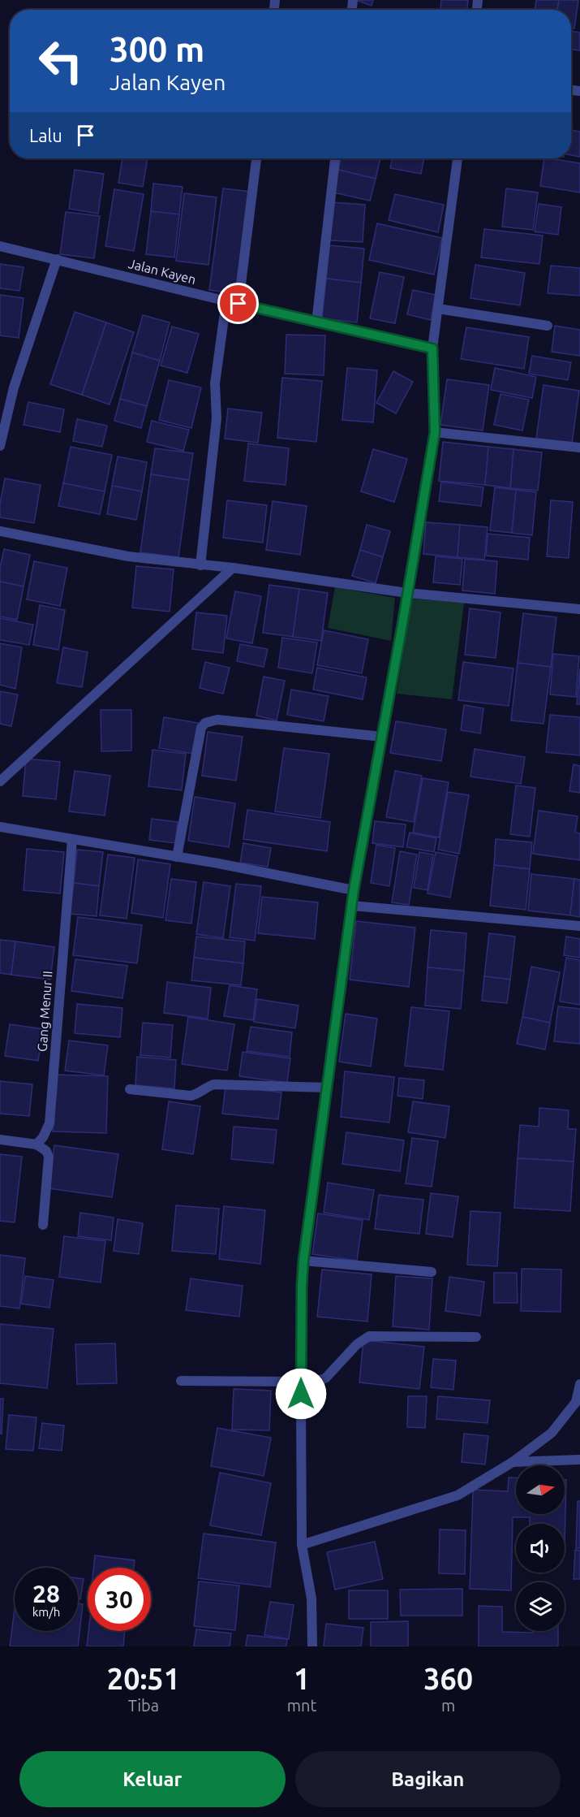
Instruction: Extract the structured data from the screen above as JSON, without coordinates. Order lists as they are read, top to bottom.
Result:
{
  "streets": {
    "street": ["Jalan Kayen", "Gang Menur II"]
  },
  "north": "right",
  "page": {
    "turn": ["300 m", "Jalan Kayen"],
    "then": "Lalu",
    "speed": "28 km/h",
    "limit": "30",
    "eta": [
      "20:51",
      "Tiba",
      "1",
      "mnt",
      "360",
      "m"
    ],
    "buttons": ["Keluar", "Bagikan"]
  }
}
